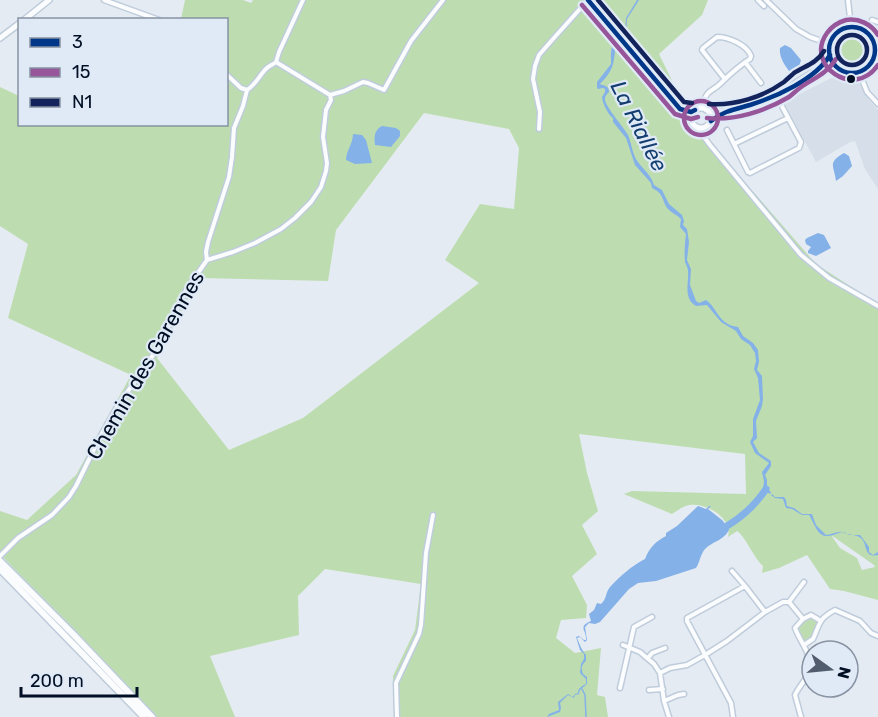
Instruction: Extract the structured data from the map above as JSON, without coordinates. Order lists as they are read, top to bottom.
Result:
{
  "streets": {
    "street": ["Chemin des Garennes"]
  },
  "water": ["La Riallée"],
  "lines": ["transit line 3", "transit line N1", "transit line 15"],
  "legend": ["3", "15", "N1"],
  "scale_bar": "200 m",
  "north": "right"
}
